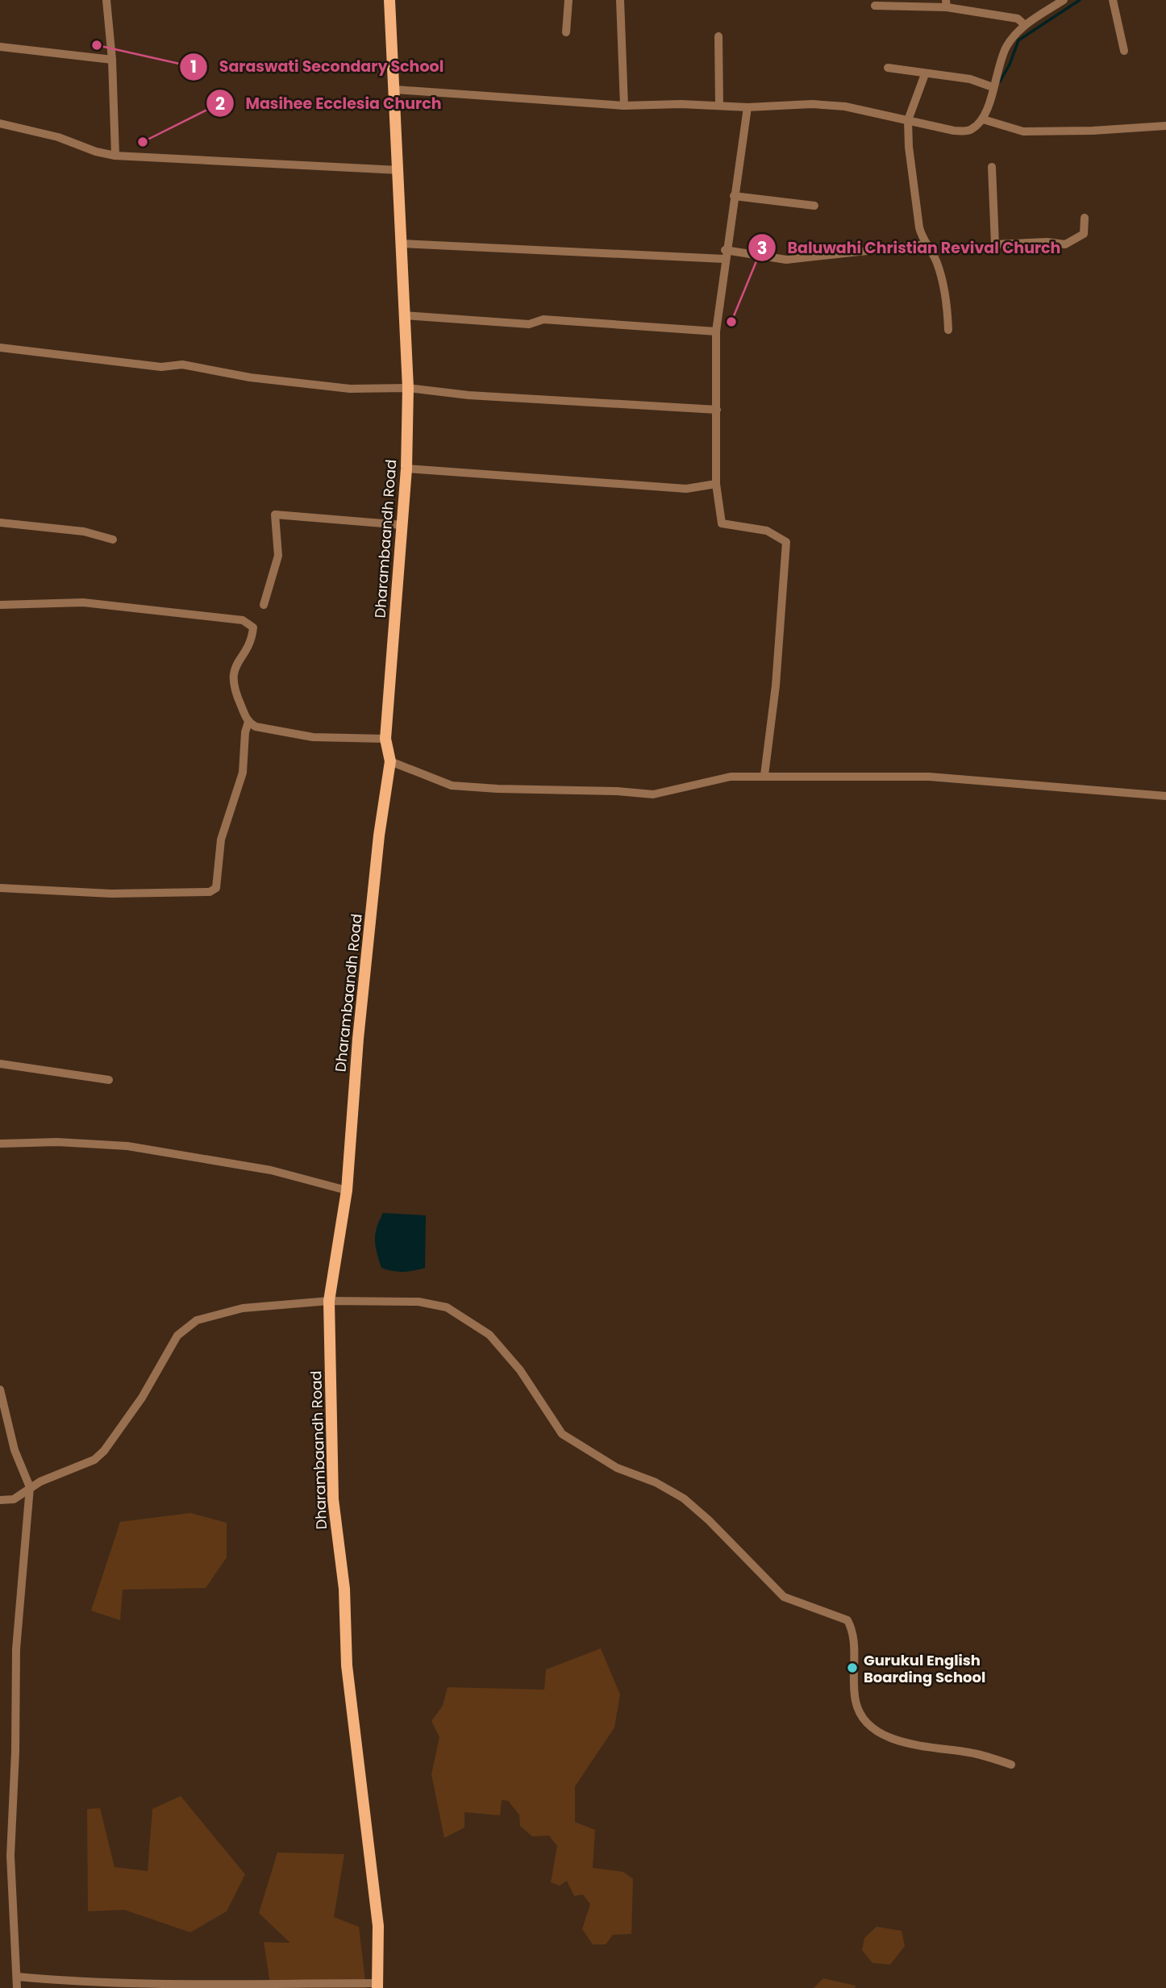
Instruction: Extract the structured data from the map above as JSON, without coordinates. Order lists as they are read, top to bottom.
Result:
{
  "streets": {
    "main road": ["Dharambaandh Road"]
  },
  "places": [
    "Saraswati Secondary School",
    "Masihee Ecclesia Church",
    "Baluwahi Christian Revival Church",
    "Gurukul English Boarding School"
  ]
}
